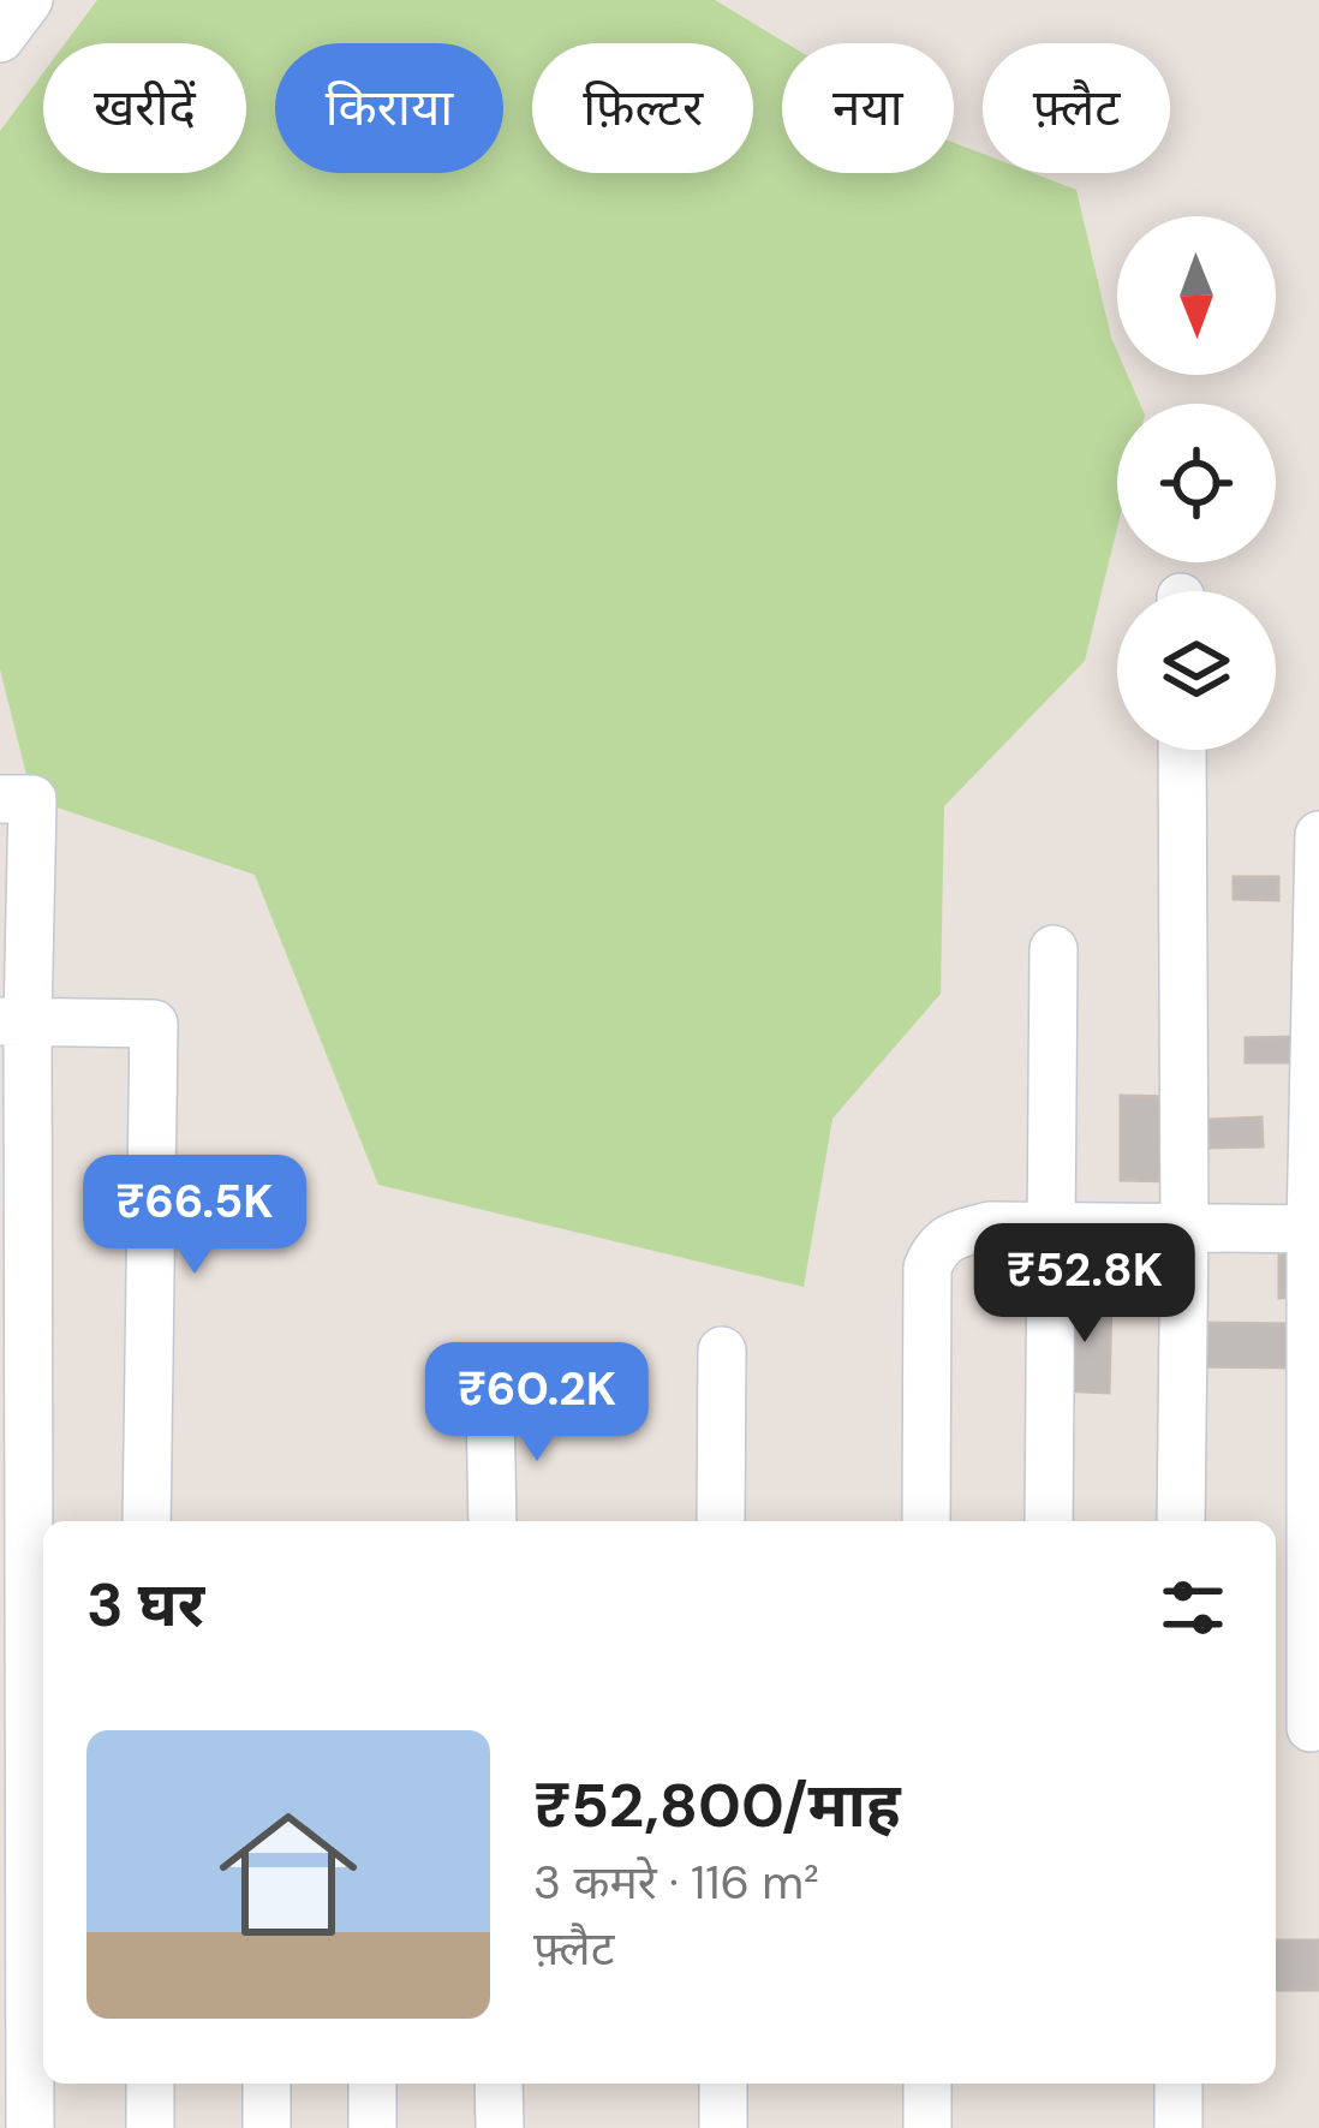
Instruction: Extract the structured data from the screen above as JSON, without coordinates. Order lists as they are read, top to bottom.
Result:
{
  "north": "bottom",
  "page": {
    "chip": [
      "खरीदें",
      "किराया",
      "फ़िल्टर",
      "नया",
      "फ़्लैट"
    ],
    "price": ["₹66.5K", "₹52.8K", "₹60.2K"],
    "heading": "3 घर",
    "list": [
      {
        "name": "₹52,800/माह",
        "note": "3 कमरे · 116 m² · फ़्लैट"
      }
    ]
  }
}
